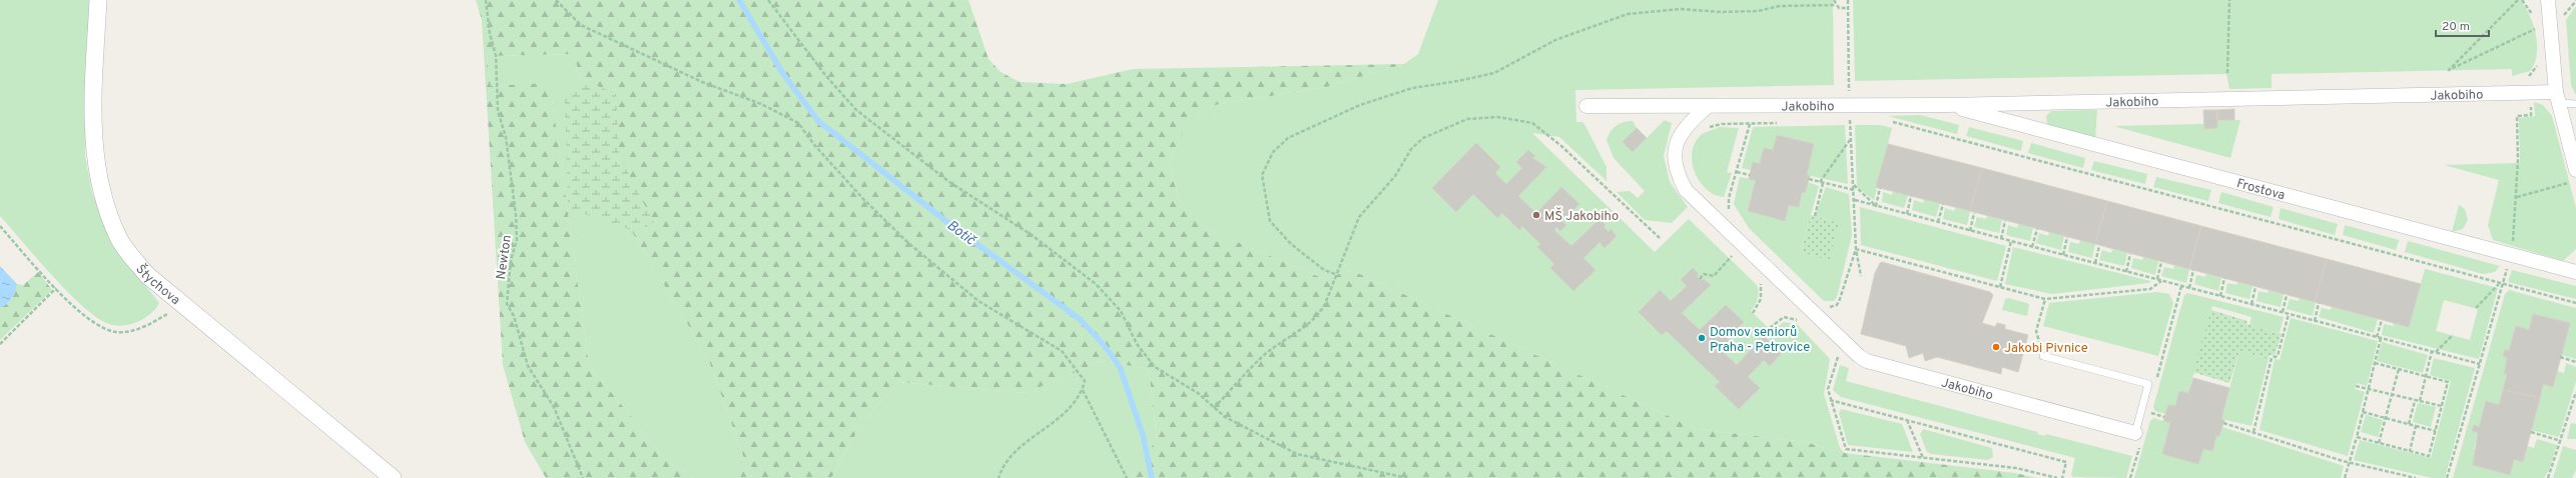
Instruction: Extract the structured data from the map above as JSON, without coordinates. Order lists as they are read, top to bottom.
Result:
{
  "streets": {
    "street": ["Jakobiho", "Frostova", "Štychova"],
    "path": ["Newton"]
  },
  "crossings": [
    ["Jakobiho", "Frostova"]
  ],
  "water": ["Botič"],
  "places": ["MŠ Jakobiho", "Domov seniorů Praha - Petrovice", "Jakobi Pivnice"],
  "scale_bar": "20 m"
}
